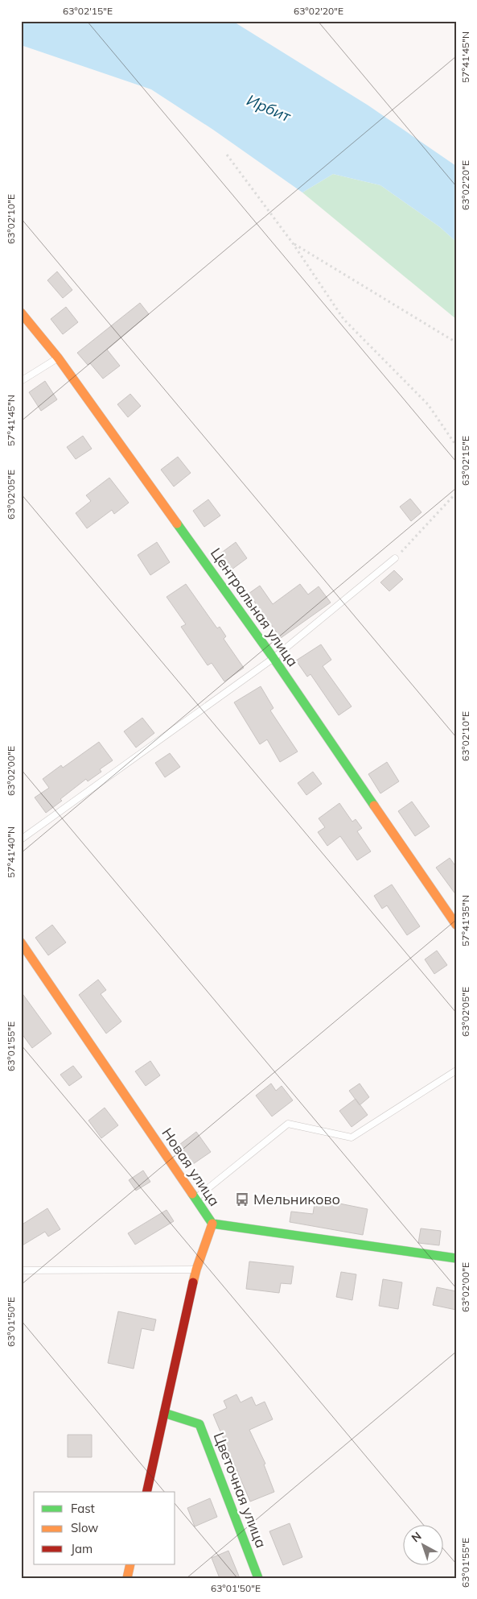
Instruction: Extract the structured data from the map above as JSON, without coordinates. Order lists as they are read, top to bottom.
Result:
{
  "streets": {
    "street": ["Центральная улица", "Новая улица", "Цветочная улица"]
  },
  "water": ["Ирбит"],
  "places": {
    "bus stop": ["Мельниково"]
  },
  "legend": ["Fast", "Slow", "Jam"],
  "north": "top left",
  "coordinates": [
    "63°02'15\"E",
    "63°02'20\"E",
    "57°41'45\"N",
    "63°02'10\"E",
    "63°02'05\"E",
    "63°02'00\"E",
    "57°41'40\"N",
    "57°41'35\"N",
    "63°01'55\"E",
    "63°01'50\"E"
  ]
}
